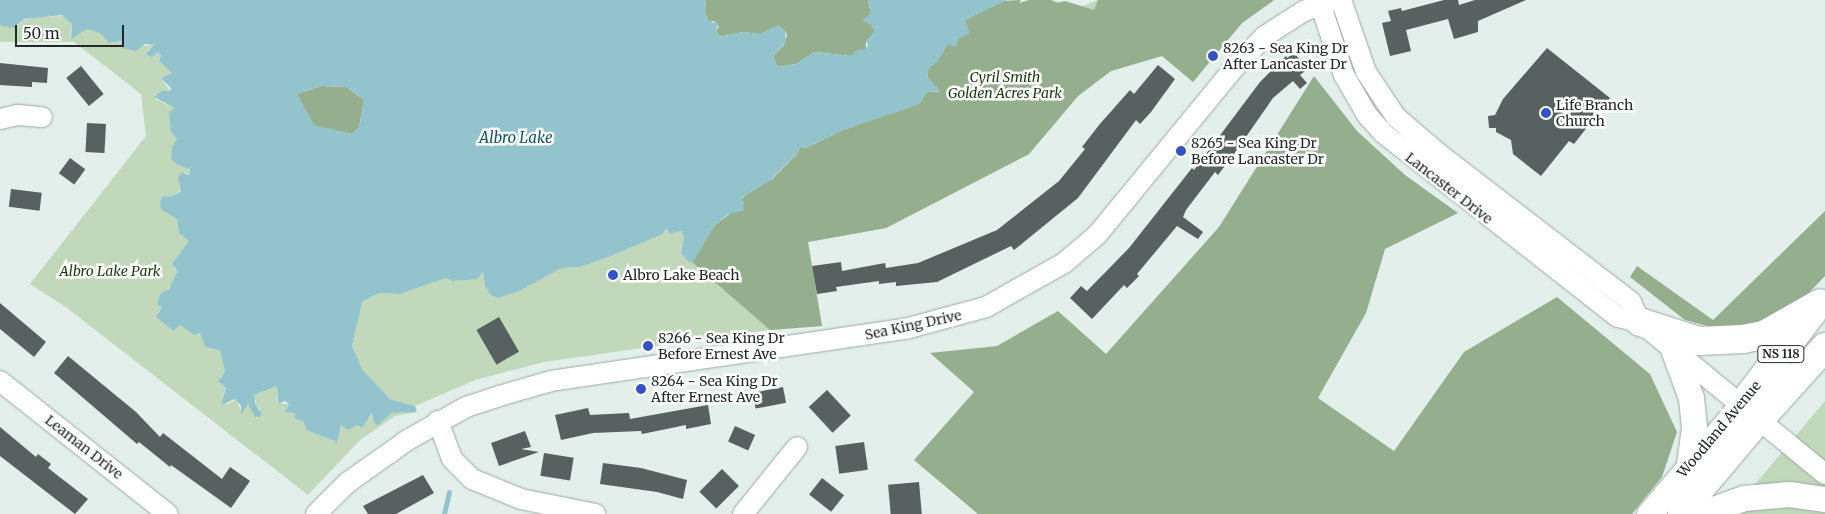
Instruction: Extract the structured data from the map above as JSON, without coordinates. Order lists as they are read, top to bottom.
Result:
{
  "streets": {
    "highway": ["NS 118", "Woodland Avenue"],
    "street": ["Lancaster Drive", "Sea King Drive", "Leaman Drive"]
  },
  "crossings": [
    ["Lancaster Drive", "Sea King Drive"],
    ["Lancaster Drive", "Woodland Avenue"]
  ],
  "water": ["Albro Lake"],
  "parks": ["Cyril Smith Golden Acres Park", "Albro Lake Park"],
  "places": [
    "8263 - Sea King Dr After Lancaster Dr",
    "Life Branch Church",
    "8265 - Sea King Dr Before Lancaster Dr",
    "Albro Lake Beach",
    "8266 - Sea King Dr Before Ernest Ave",
    "8264 - Sea King Dr After Ernest Ave"
  ],
  "scale_bar": "50 m"
}
